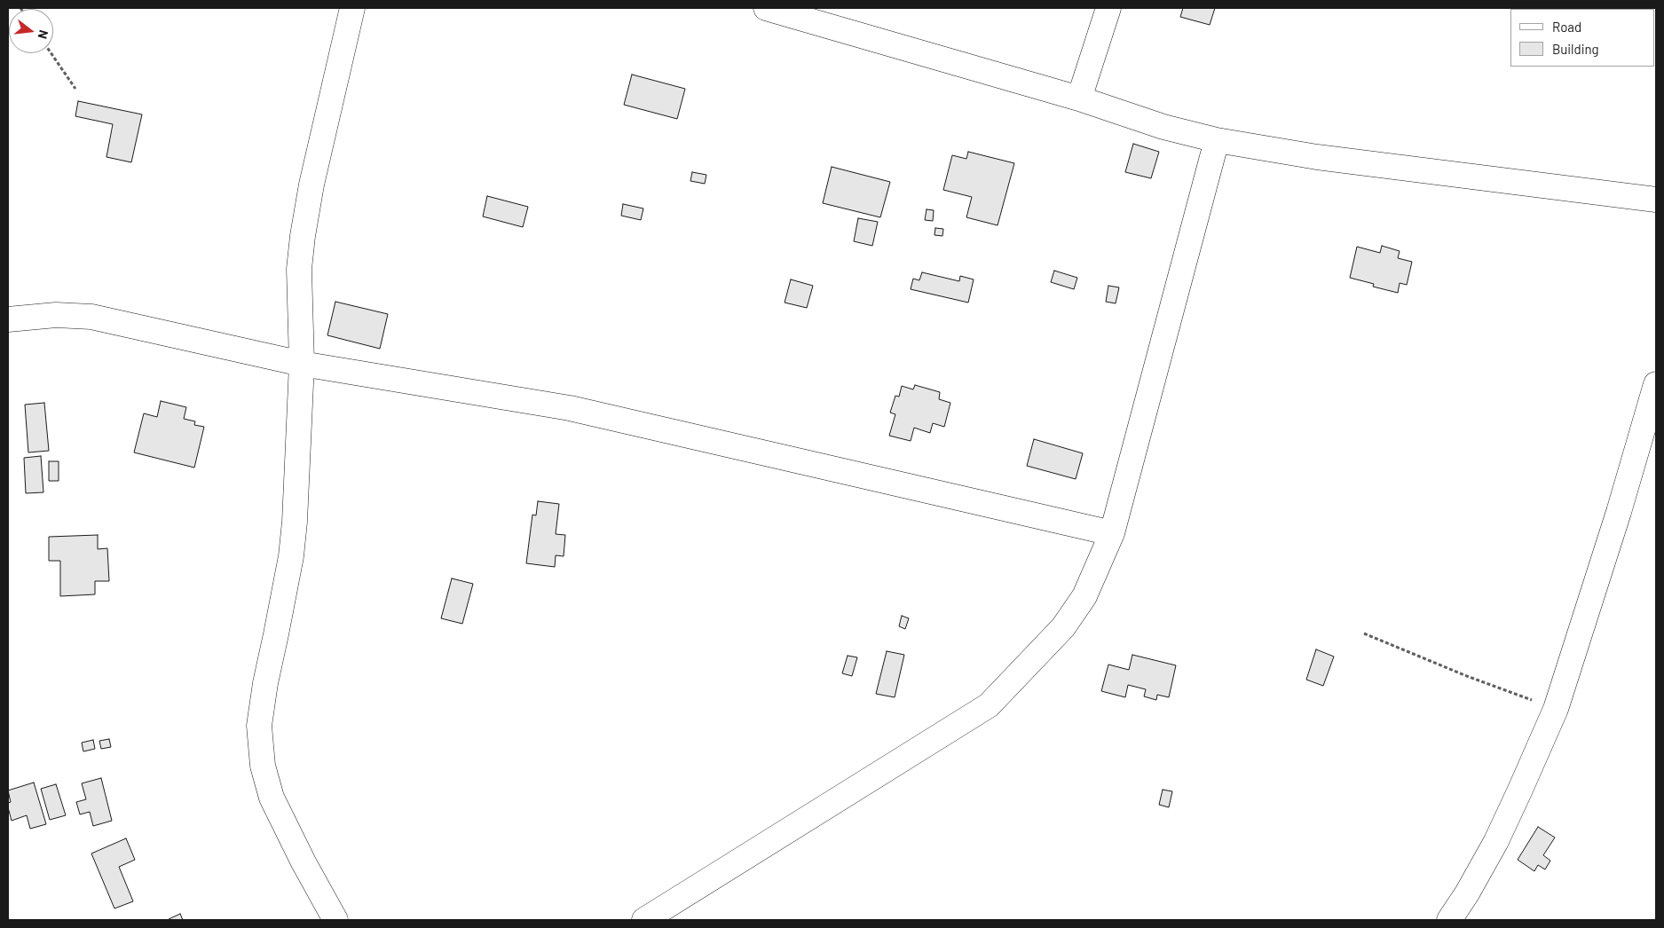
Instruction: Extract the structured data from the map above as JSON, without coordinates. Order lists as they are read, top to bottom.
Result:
{
  "legend": ["Road", "Building"],
  "north": "right"
}
